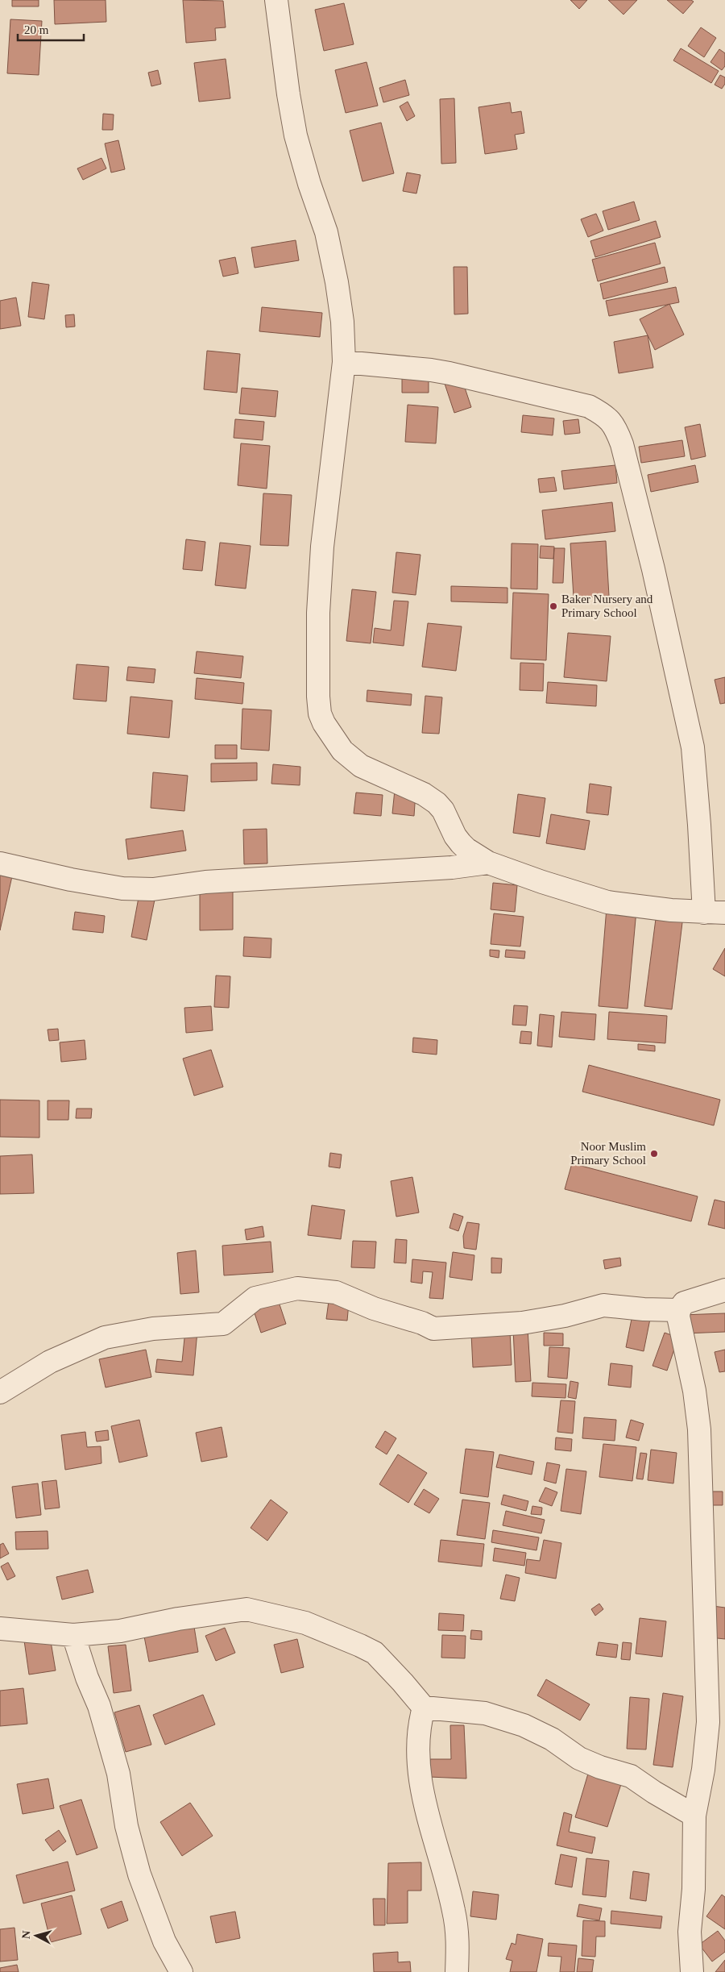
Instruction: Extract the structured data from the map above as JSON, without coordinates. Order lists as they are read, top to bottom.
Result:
{
  "places": ["Baker Nursery and Primary School", "Noor Muslim Primary School"],
  "scale_bar": "20 m",
  "north": "left"
}
